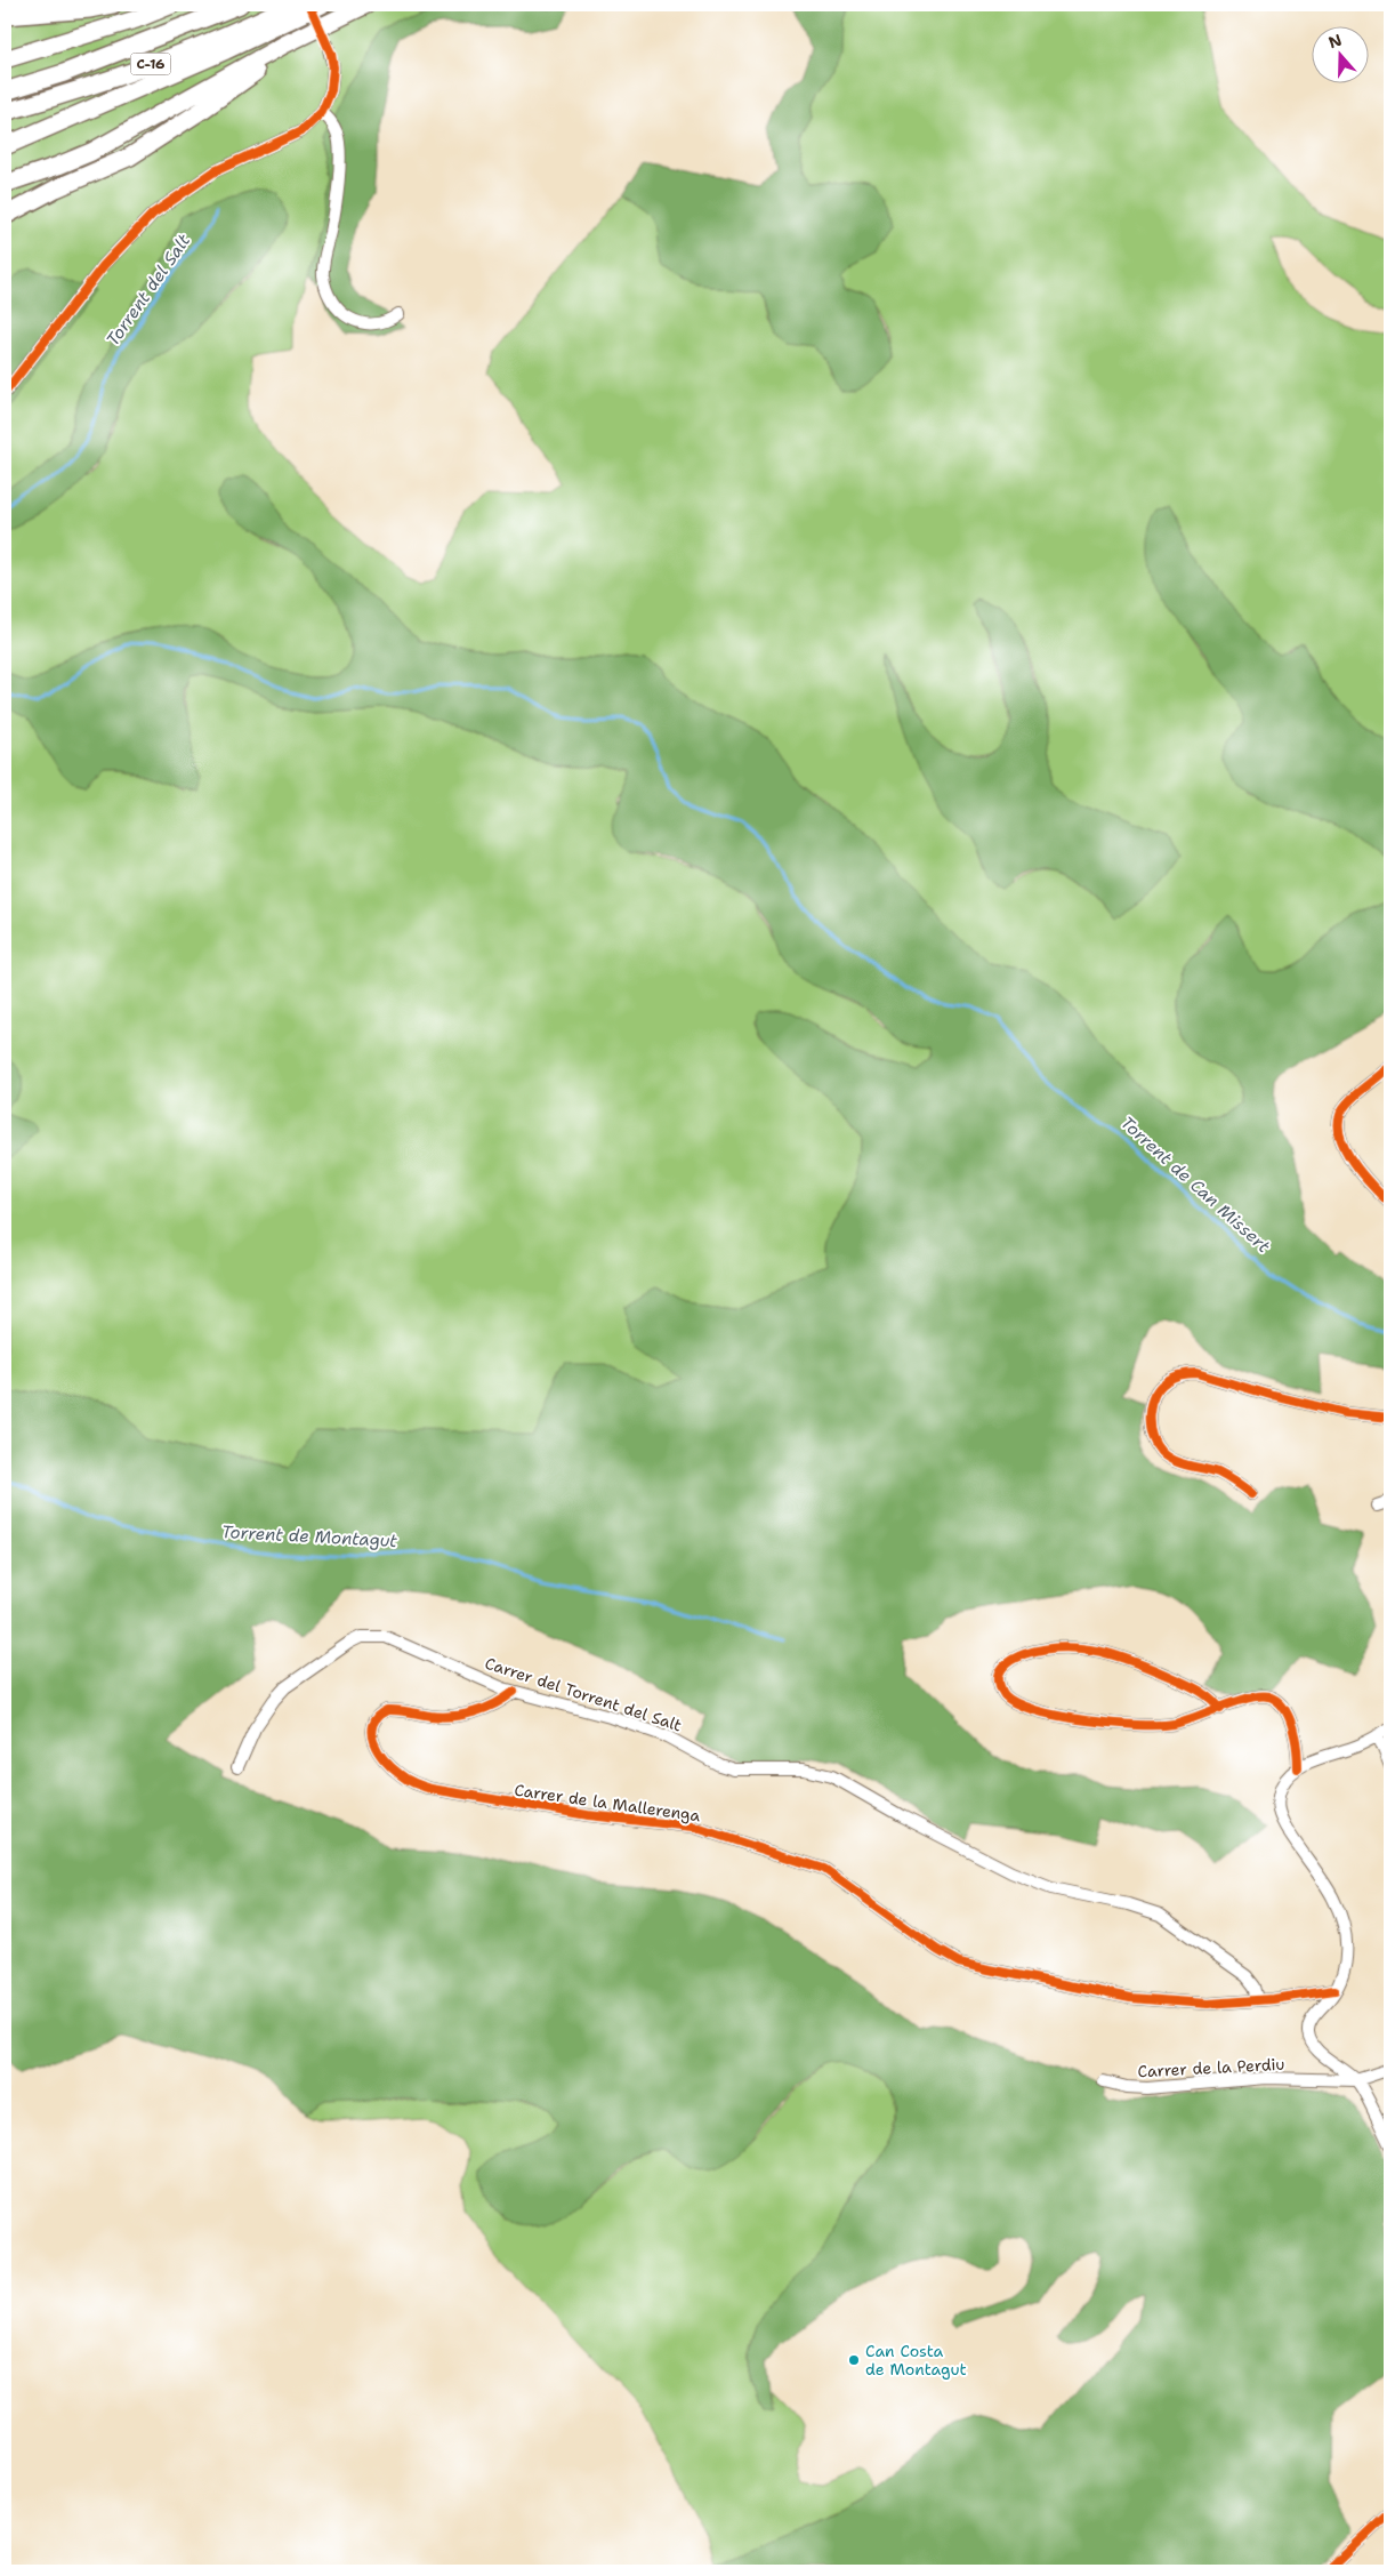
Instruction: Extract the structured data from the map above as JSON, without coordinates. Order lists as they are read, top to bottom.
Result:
{
  "streets": {
    "highway": ["C-16"],
    "street": ["Carrer del Torrent del Salt", "Carrer de la Mallerenga", "Carrer de la Perdiu"]
  },
  "crossings": [
    ["Carrer del Torrent del Salt", "Carrer de la Mallerenga"]
  ],
  "water": ["Torrent del Salt", "Torrent de Can Missert", "Torrent de Montagut"],
  "places": ["Can Costa de Montagut"],
  "north": "top"
}
